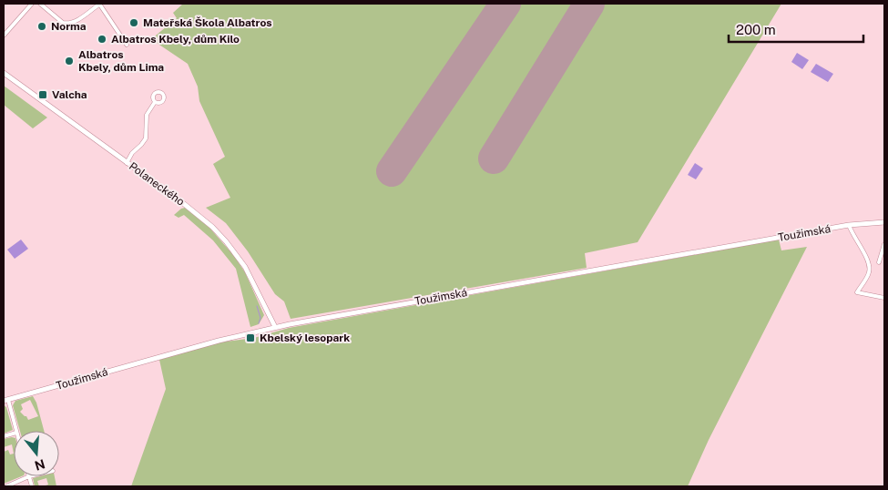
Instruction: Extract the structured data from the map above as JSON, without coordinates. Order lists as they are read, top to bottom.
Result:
{
  "streets": {
    "street": ["Polaneckého", "Toužimská"]
  },
  "crossings": [
    ["Polaneckého", "Toužimská"]
  ],
  "places": {
    "other": [
      "Mateřská Škola Albatros",
      "Norma",
      "Albatros Kbely, dům Kilo",
      "Albatros Kbely, dům Lima"
    ],
    "transit": ["Valcha", "Kbelský lesopark"]
  },
  "scale_bar": "200 m",
  "north": "bottom"
}
